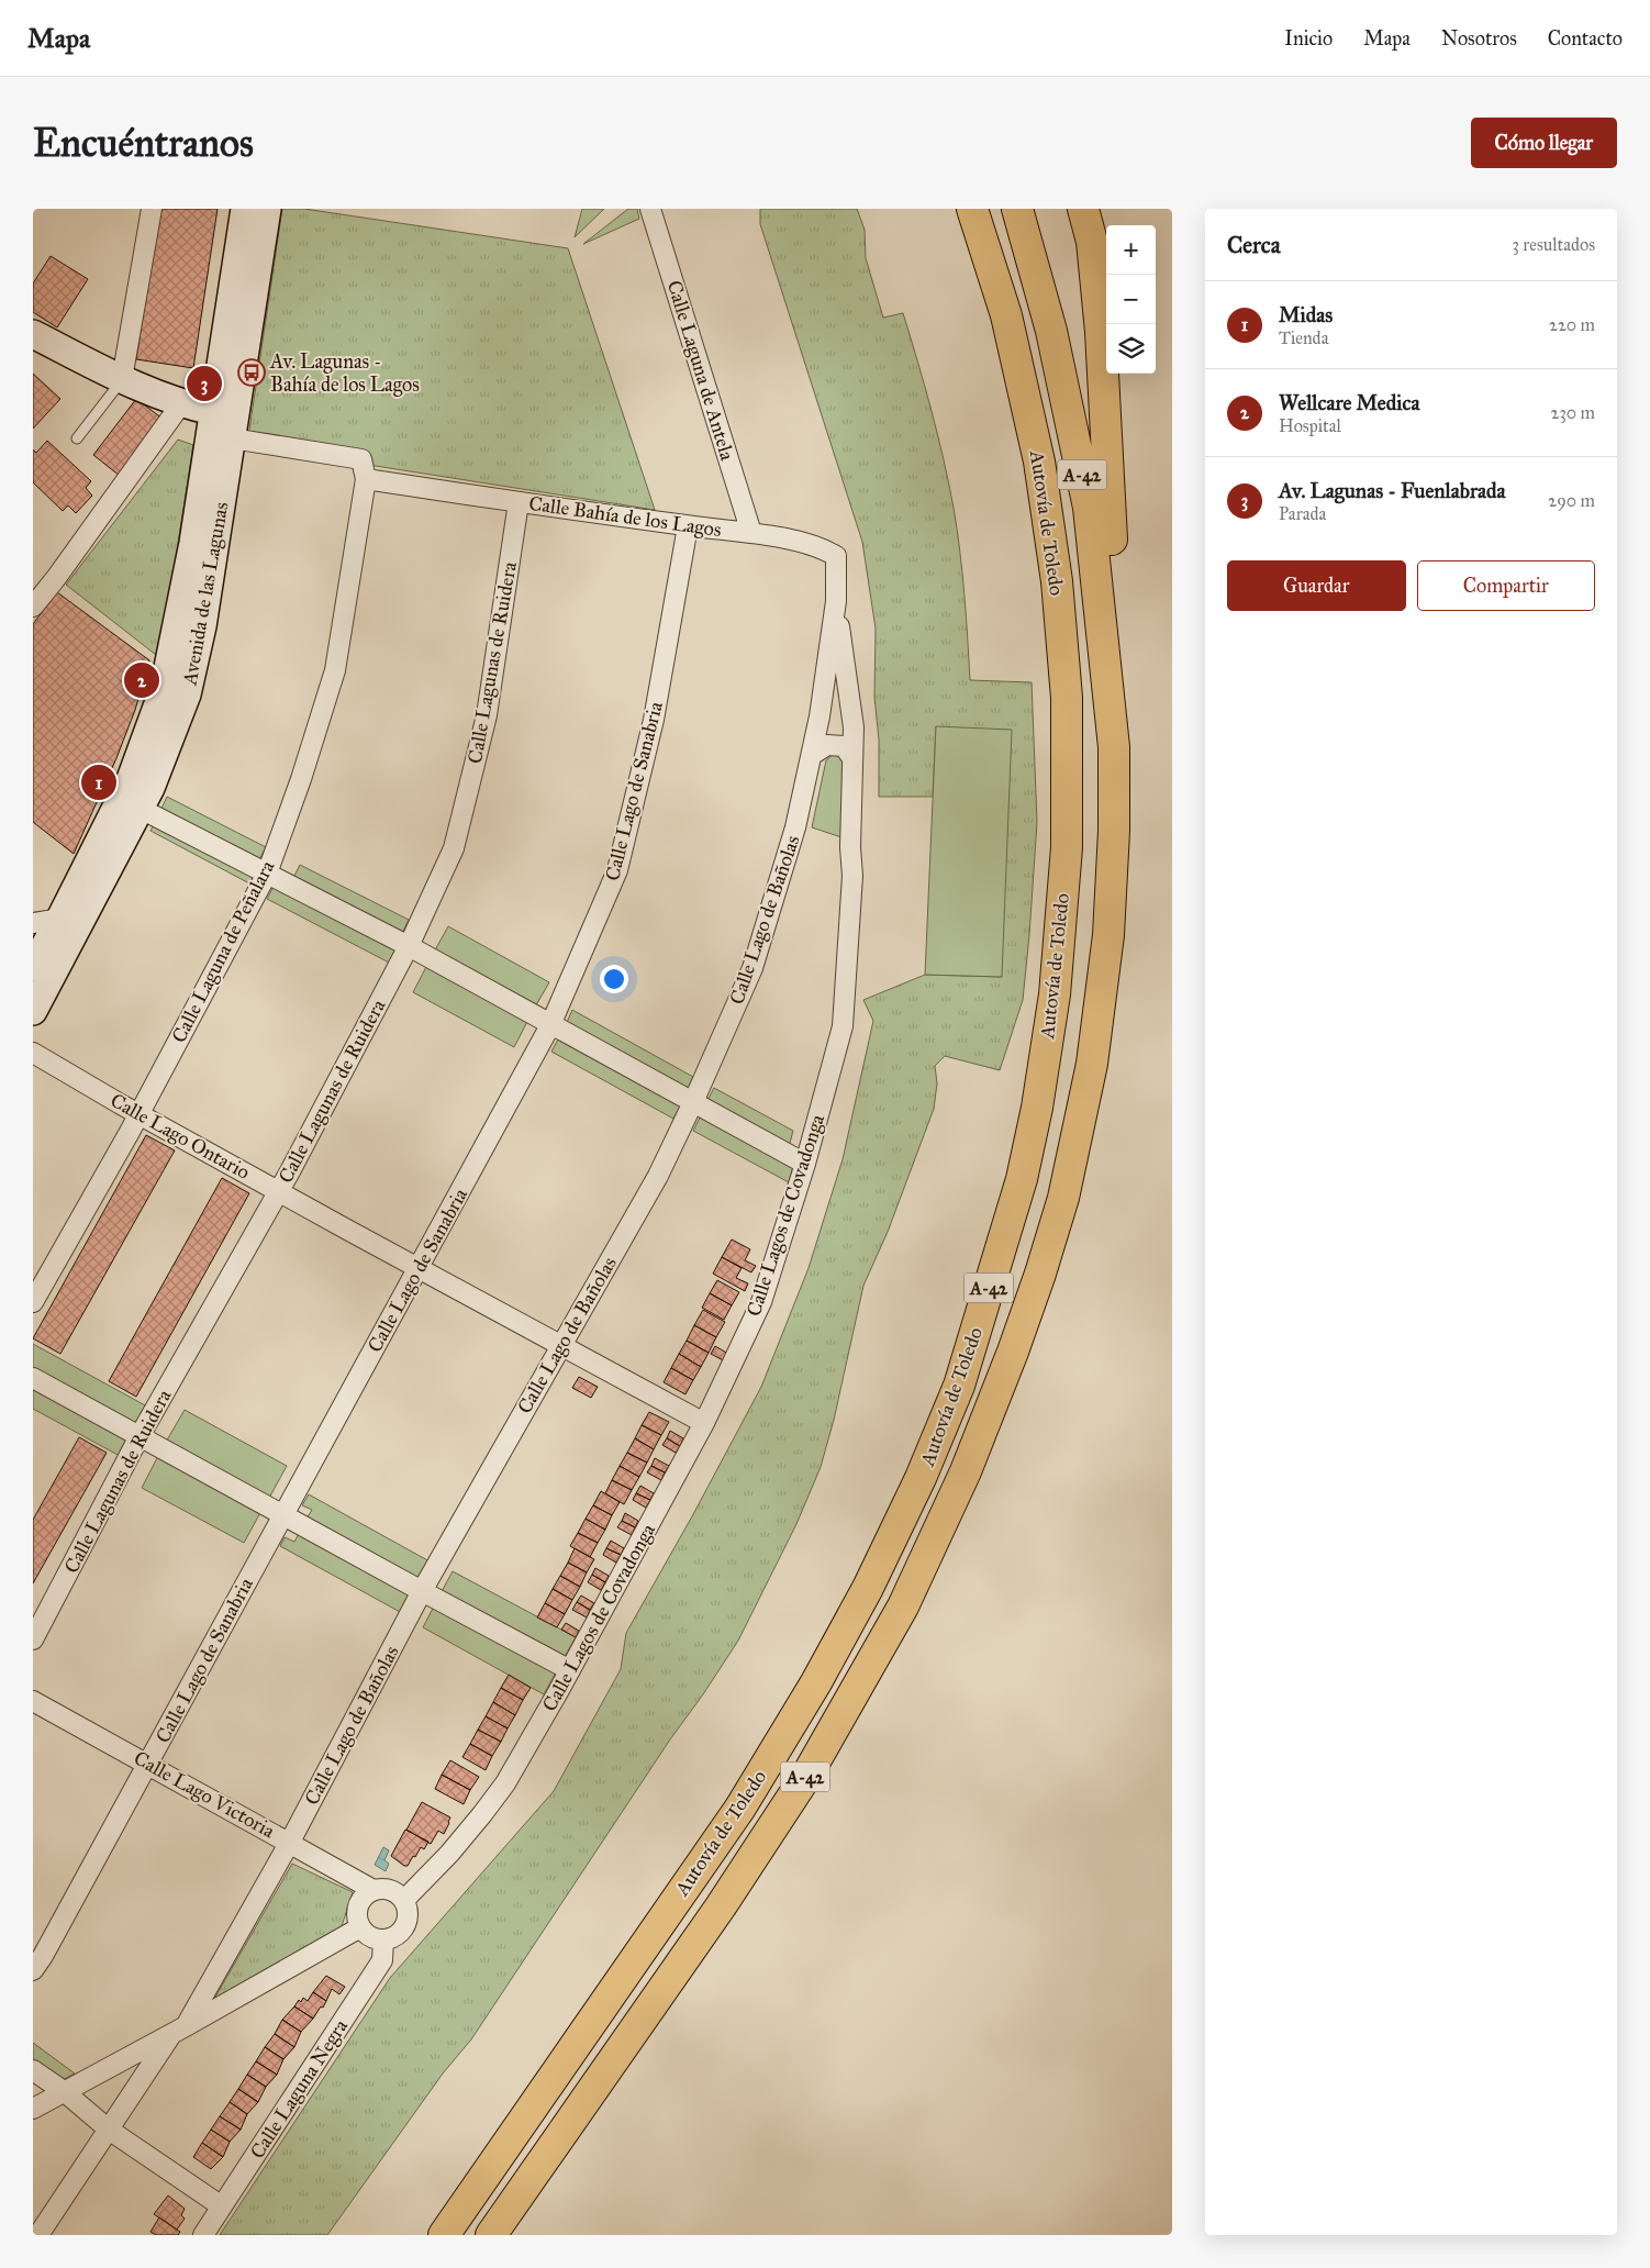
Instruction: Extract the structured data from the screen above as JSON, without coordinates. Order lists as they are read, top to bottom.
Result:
{
  "streets": {
    "highway": ["A-42", "Autovía de Toledo"],
    "main road": ["Avenida de las Lagunas"],
    "street": [
      "Calle Laguna de Antela",
      "Calle Bahía de los Lagos",
      "Calle Lagunas de Ruidera",
      "Calle Lago de Sanabria",
      "Calle Lago de Bañolas",
      "Calle Laguna de Peñalara",
      "Calle Lago Ontario",
      "Calle Lagos de Covadonga",
      "Calle Lago Victoria",
      "Calle Laguna Negra"
    ]
  },
  "crossings": [
    ["Calle Laguna de Antela", "Calle Bahía de los Lagos"],
    ["Calle Bahía de los Lagos", "Calle Lagunas de Ruidera"],
    ["Calle Bahía de los Lagos", "Calle Lago de Sanabria"],
    ["Calle Bahía de los Lagos", "Calle Lago de Bañolas"],
    ["Calle Bahía de los Lagos", "Calle Laguna de Peñalara"],
    ["Calle Bahía de los Lagos", "Calle Lagos de Covadonga"],
    ["Calle Lagunas de Ruidera", "Calle Lago Ontario"],
    ["Calle Lago de Sanabria", "Calle Lago Ontario"],
    ["Calle Lago de Sanabria", "Calle Lago Victoria"],
    ["Calle Lago de Bañolas", "Calle Lago Ontario"],
    ["Calle Lago de Bañolas", "Calle Lagos de Covadonga"],
    ["Calle Lago de Bañolas", "Calle Lago Victoria"],
    ["Calle Laguna de Peñalara", "Calle Lago Ontario"],
    ["Calle Lago Ontario", "Calle Lagos de Covadonga"],
    ["Calle Lagos de Covadonga", "Calle Lago Victoria"],
    ["Calle Lagos de Covadonga", "Calle Laguna Negra"],
    ["Calle Lago Victoria", "Calle Laguna Negra"]
  ],
  "places": {
    "bus stop": ["Av. Lagunas - Bahía de los Lagos"]
  },
  "page": {
    "header": "Mapa",
    "nav": [
      "Inicio",
      "Mapa",
      "Nosotros",
      "Contacto"
    ],
    "buttons": [
      "Cómo llegar",
      ["Guardar", "Compartir"]
    ],
    "title": "Encuéntranos",
    "heading": ["Cerca", "3 resultados"],
    "map_buttons": ["+", "−"],
    "list": [
      {
        "mark": "1",
        "name": "Midas",
        "note": "Tienda",
        "value": "220 m"
      },
      {
        "mark": "2",
        "name": "Wellcare Medica",
        "note": "Hospital",
        "value": "230 m"
      },
      {
        "mark": "3",
        "name": "Av. Lagunas - Fuenlabrada",
        "note": "Parada",
        "value": "290 m"
      }
    ],
    "pins": ["3", "2", "1"]
  }
}
